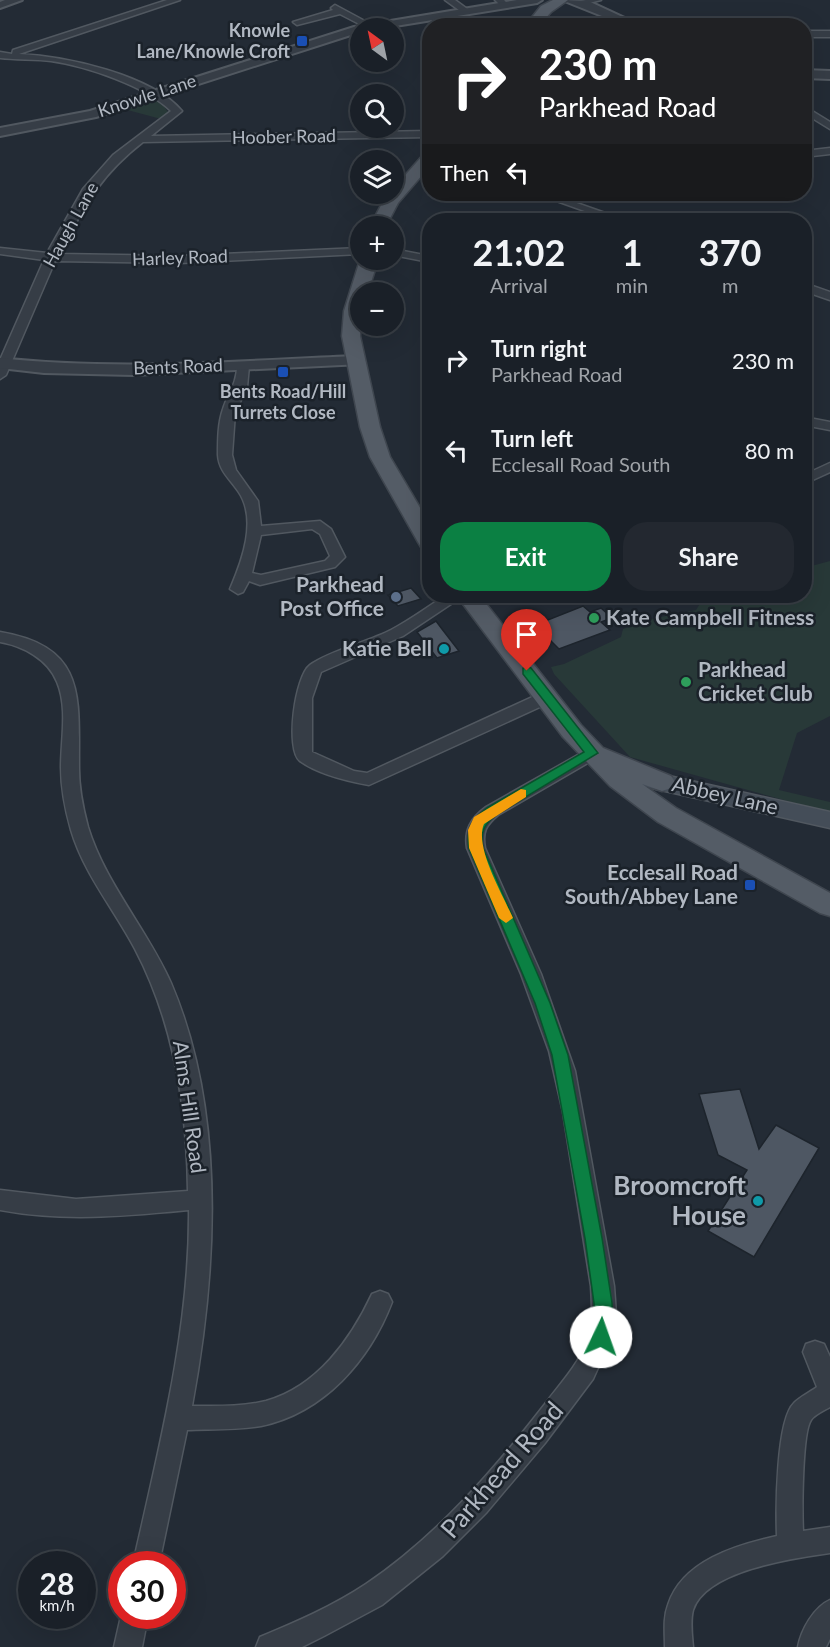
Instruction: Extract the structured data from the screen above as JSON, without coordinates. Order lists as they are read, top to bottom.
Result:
{
  "streets": {
    "main road": ["Abbey Lane"],
    "street": [
      "Knowle Lane",
      "Hoober Road",
      "Haugh Lane",
      "Harley Road",
      "Bents Road",
      "Alms Hill Road",
      "Parkhead Road"
    ]
  },
  "crossings": [
    ["Knowle Lane", "Haugh Lane"],
    ["Hoober Road", "Haugh Lane"],
    ["Haugh Lane", "Harley Road"],
    ["Haugh Lane", "Bents Road"]
  ],
  "places": {
    "transit": ["Knowle Lane/Knowle Croft", "Bents Road/Hill Turrets Close", "Ecclesall Road South/Abbey Lane"],
    "other": [
      "Parkhead Post Office",
      "Kate Campbell Fitness",
      "Katie Bell",
      "Parkhead Cricket Club",
      "Broomcroft House"
    ]
  },
  "north": "top left",
  "page": {
    "map_buttons": ["+", "−"],
    "turn": ["230 m", "Parkhead Road"],
    "then": "Then",
    "eta": [
      "21:02",
      "Arrival",
      "1",
      "min",
      "370",
      "m"
    ],
    "list": [
      {
        "name": "Turn right",
        "note": "Parkhead Road",
        "value": "230 m"
      },
      {
        "name": "Turn left",
        "note": "Ecclesall Road South",
        "value": "80 m"
      }
    ],
    "buttons": ["Exit", "Share"],
    "speed": "28 km/h",
    "limit": "30"
  }
}
